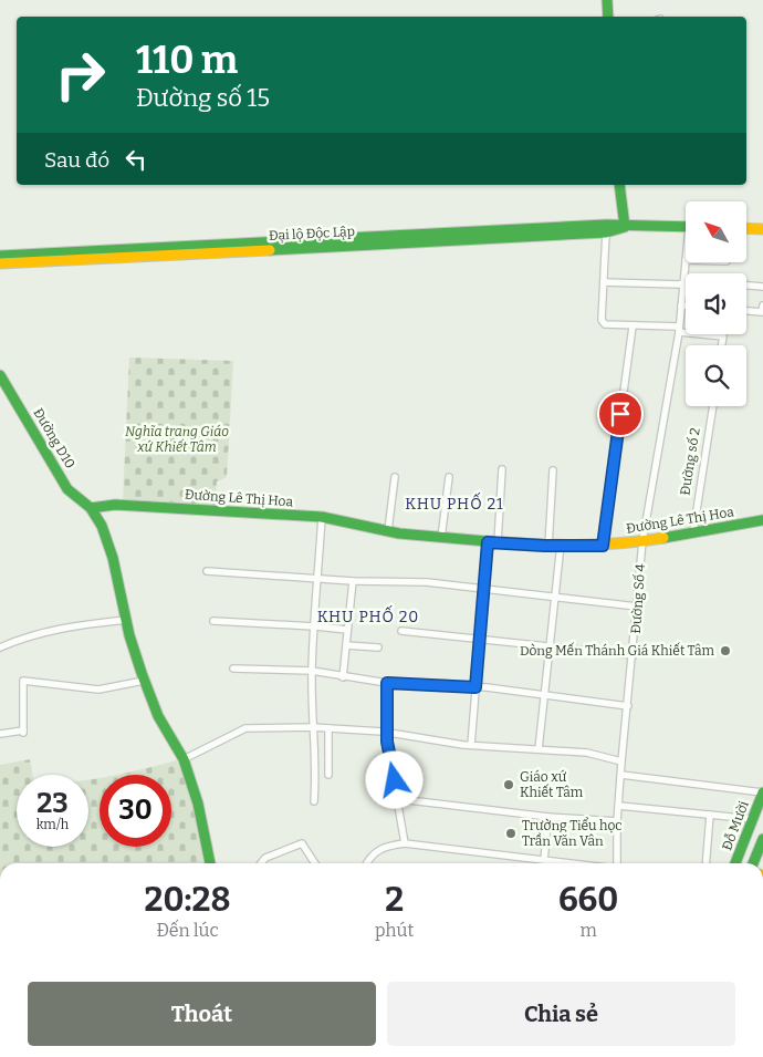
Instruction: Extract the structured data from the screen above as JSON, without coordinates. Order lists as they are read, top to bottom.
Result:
{
  "streets": {
    "main road": [
      "Đại lộ Độc Lập",
      "Đường D10",
      "Đường Lê Thị Hoa",
      "Đỗ Mười"
    ],
    "street": ["Đường số 2", "Đường Số 4"]
  },
  "crossings": [
    ["Đường D10", "Đường Lê Thị Hoa"],
    ["Đường số 2", "Đường Lê Thị Hoa"],
    ["Đường Lê Thị Hoa", "Đường Số 4"]
  ],
  "districts": ["KHU PHỐ 21", "KHU PHỐ 20"],
  "parks": ["Nghĩa trang Giáo xứ Khiết Tâm"],
  "places": ["Dòng Mến Thánh Giá Khiết Tâm", "Giáo xứ Khiết Tâm", "Trường Tiểu học Trần Văn Vân"],
  "north": "top left",
  "page": {
    "turn": ["110 m", "Đường số 15"],
    "then": "Sau đó",
    "speed": "23 km/h",
    "limit": "30",
    "eta": [
      "20:28",
      "Đến lúc",
      "2",
      "phút",
      "660",
      "m"
    ],
    "buttons": ["Thoát", "Chia sẻ"]
  }
}
